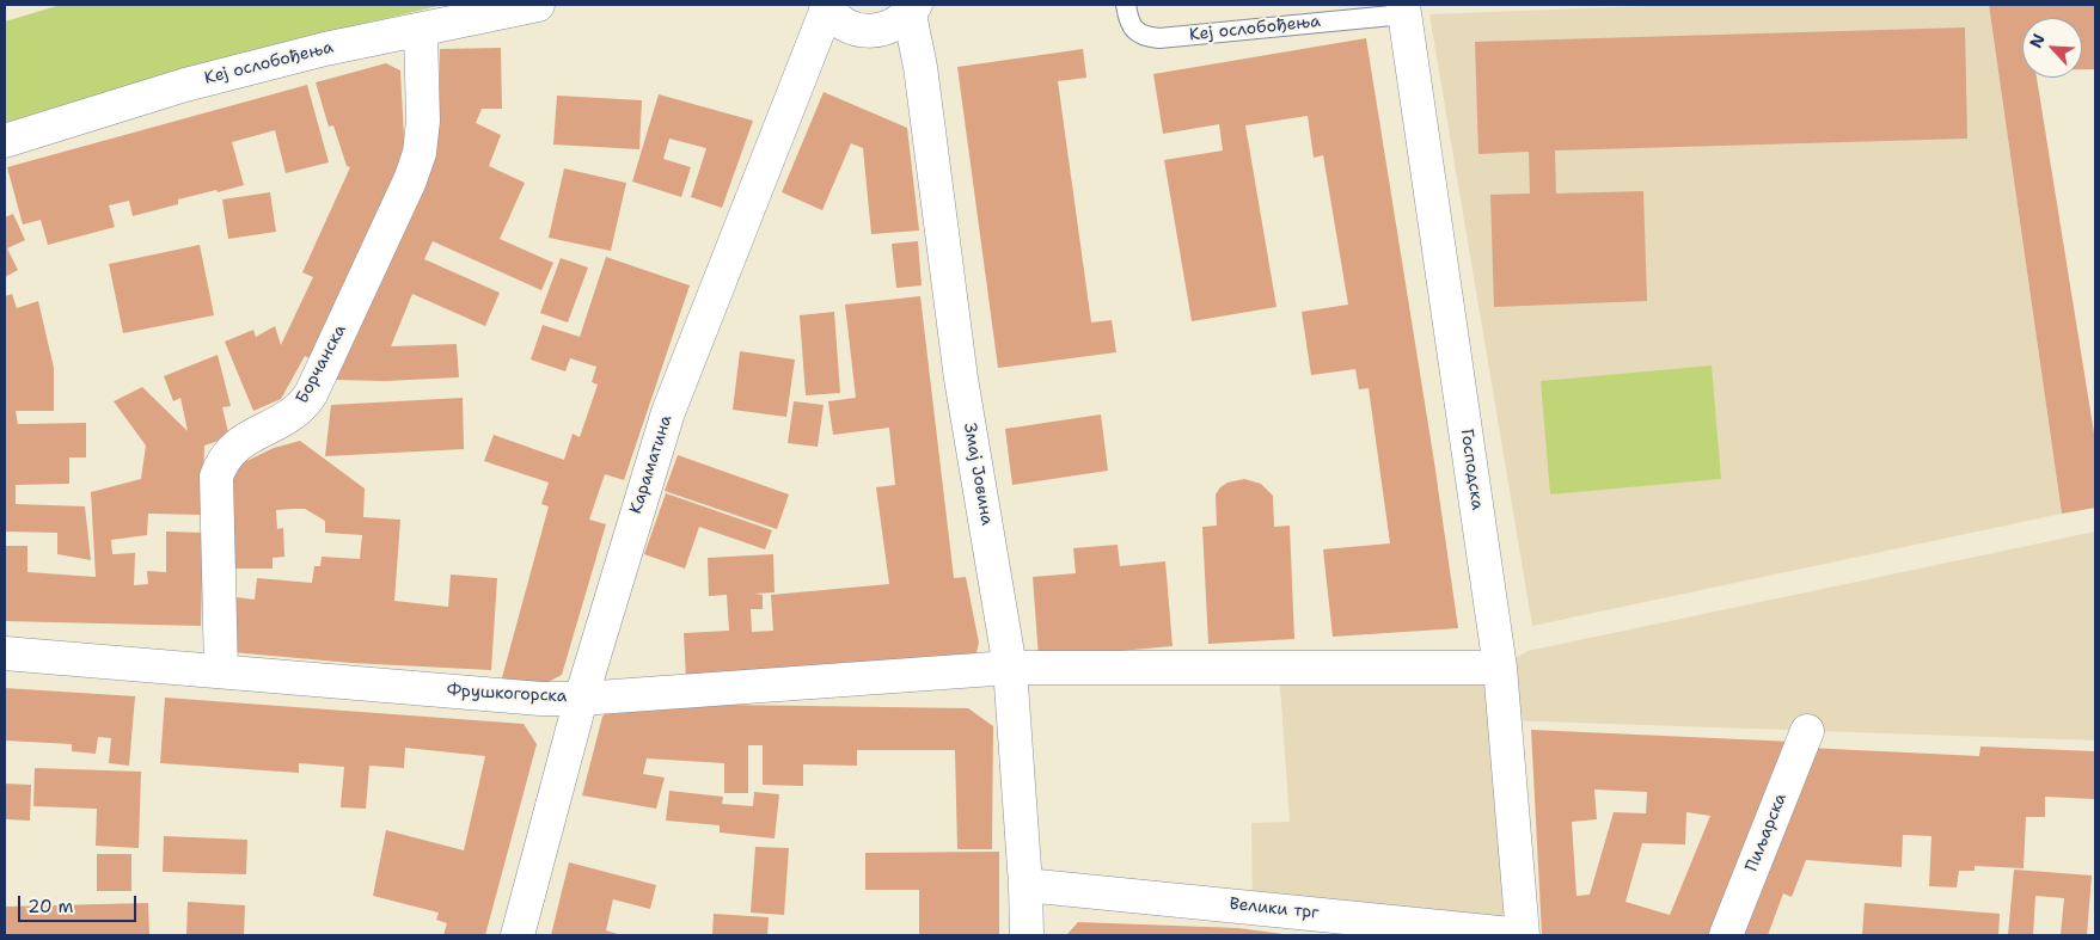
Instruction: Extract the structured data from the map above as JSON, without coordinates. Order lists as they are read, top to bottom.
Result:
{
  "streets": {
    "street": [
      "Кеј ослобођења",
      "Борчанска",
      "Караматина",
      "Господска",
      "Змај Јовина",
      "Фрушкогорска",
      "Пиљарска",
      "Велики трг"
    ]
  },
  "crossings": [
    ["Кеј ослобођења", "Борчанска"],
    ["Кеј ослобођења", "Господска"],
    ["Борчанска", "Фрушкогорска"],
    ["Караматина", "Фрушкогорска"],
    ["Господска", "Велики трг"],
    ["Змај Јовина", "Фрушкогорска"],
    ["Змај Јовина", "Велики трг"]
  ],
  "scale_bar": "20 m",
  "north": "top left"
}
